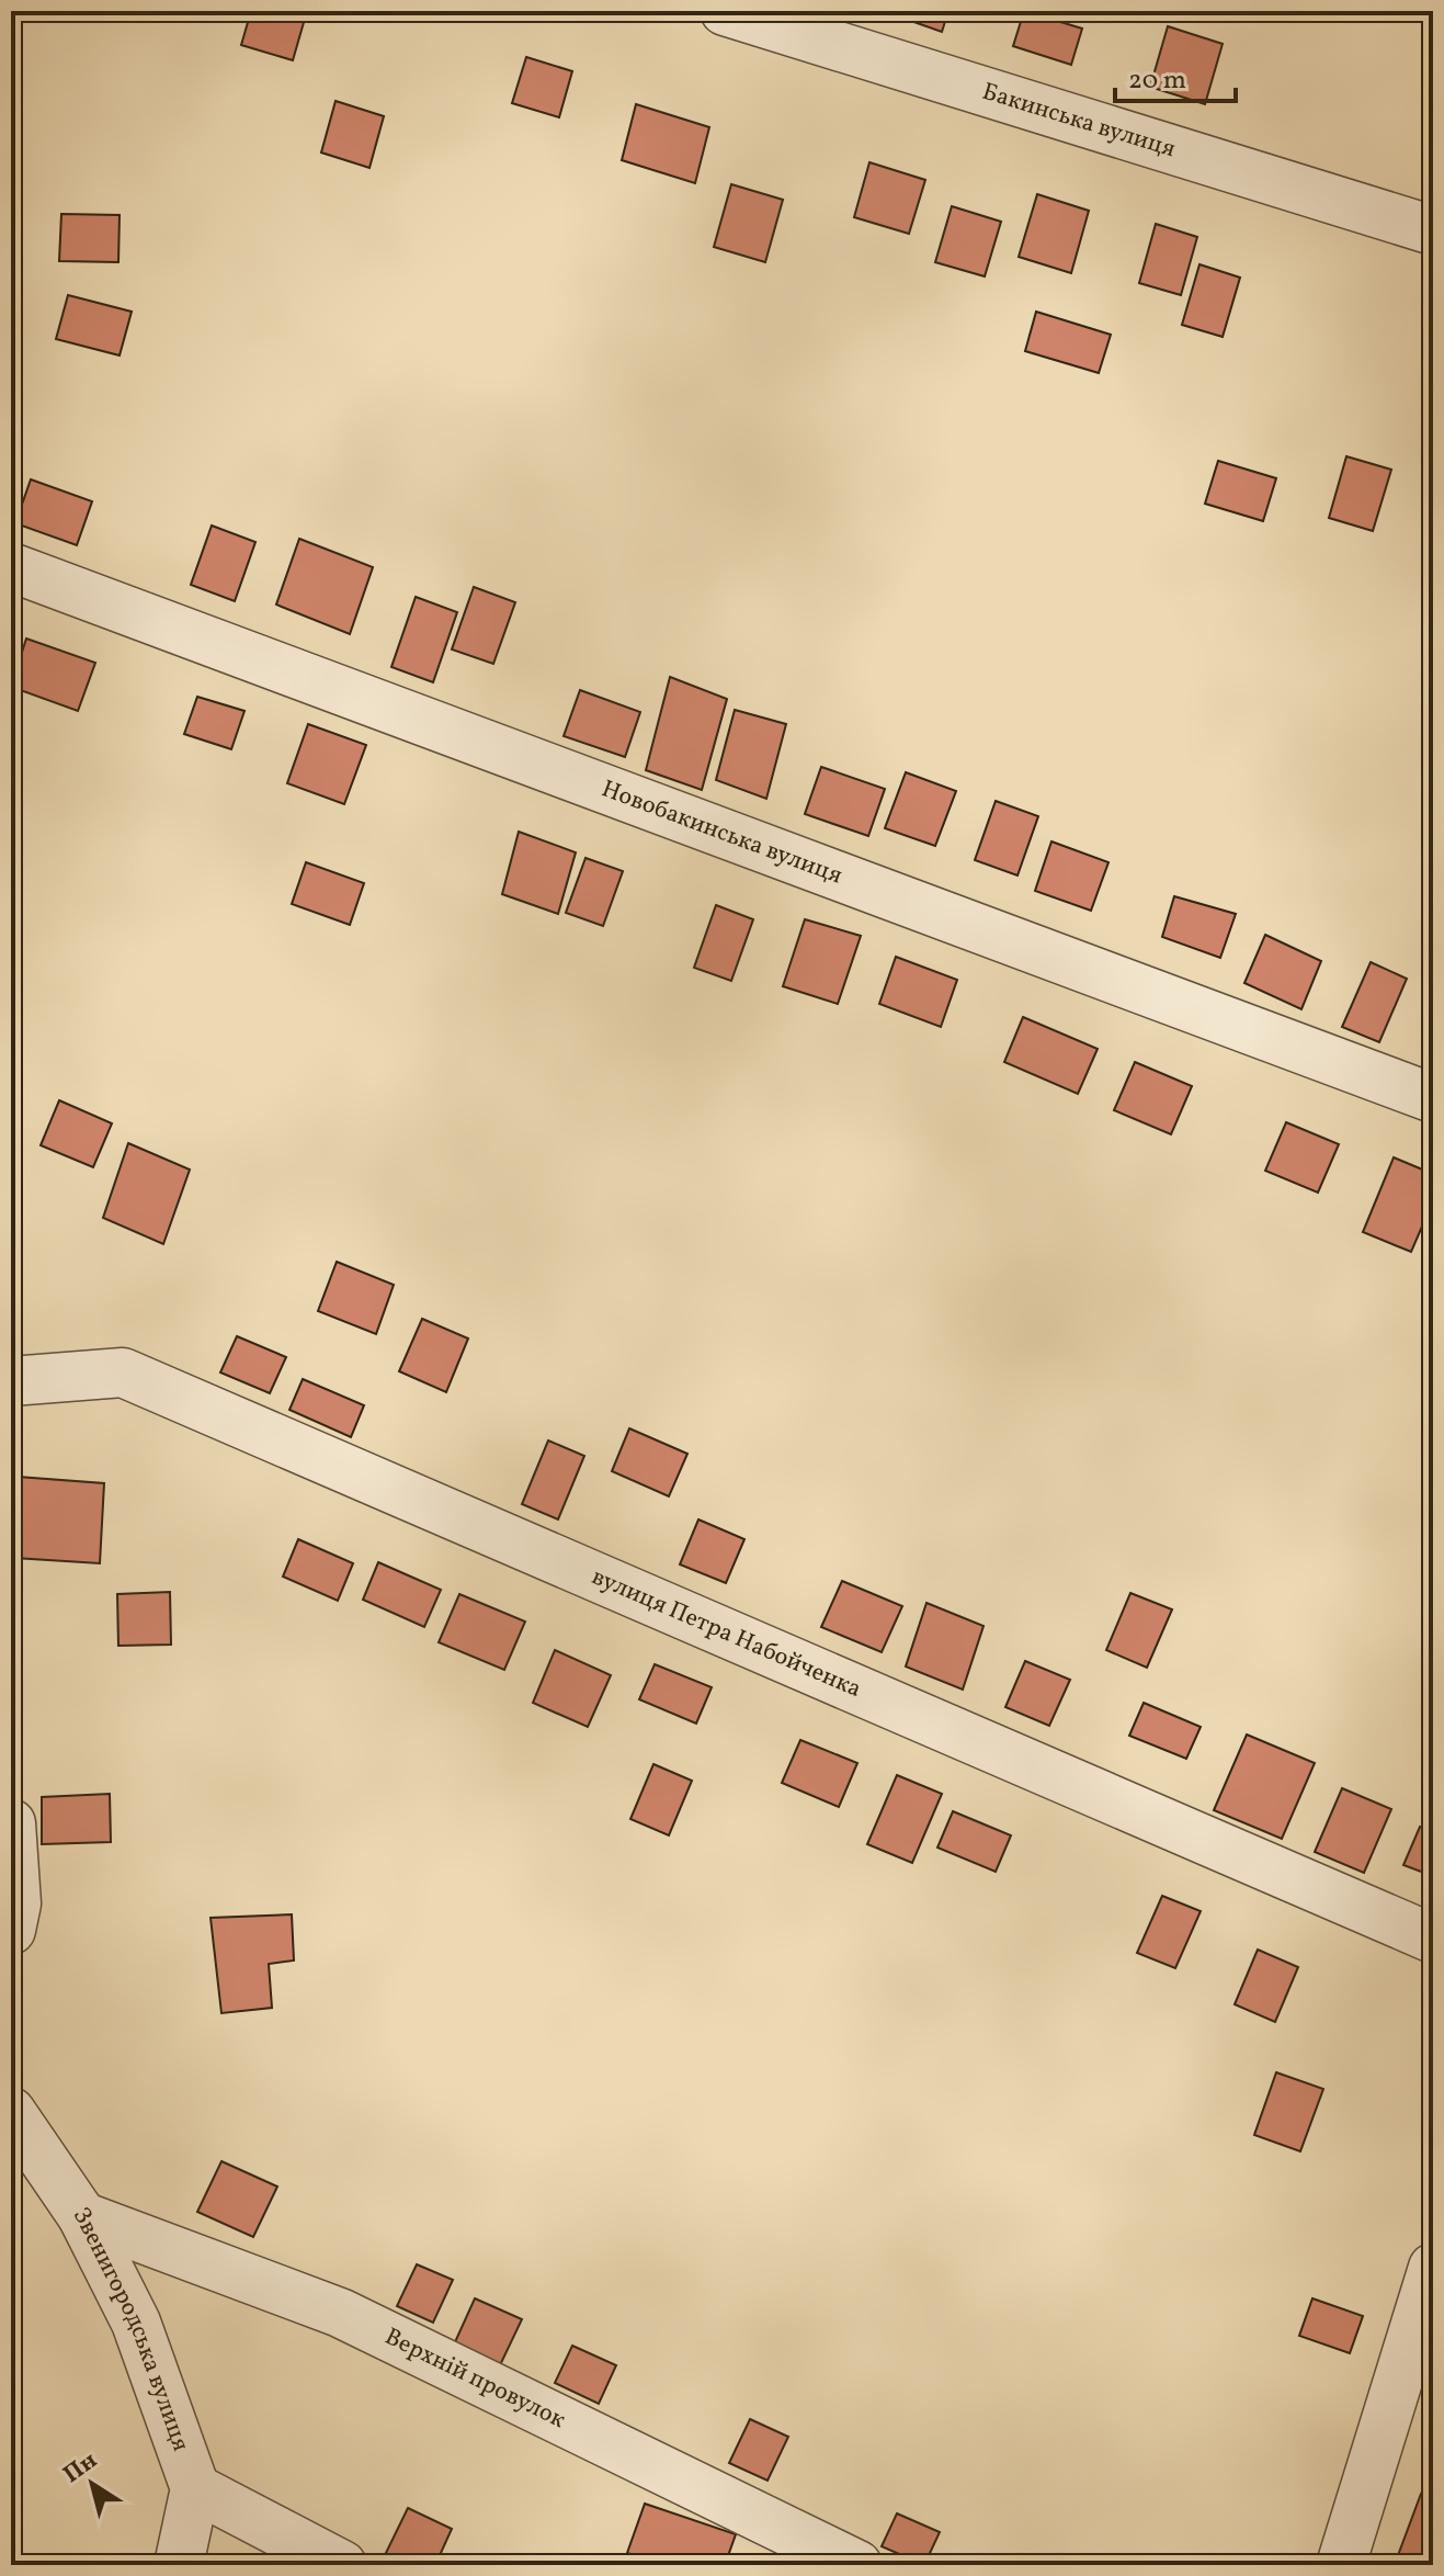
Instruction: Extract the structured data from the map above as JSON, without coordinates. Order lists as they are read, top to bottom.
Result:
{
  "streets": {
    "street": [
      "Бакинська вулиця",
      "Новобакинська вулиця",
      "вулиця Петра Набойченка",
      "Звенигородська вулиця",
      "Верхній провулок"
    ]
  },
  "crossings": [
    ["Звенигородська вулиця", "Верхній провулок"]
  ],
  "scale_bar": "20 m",
  "north": "top left"
}
